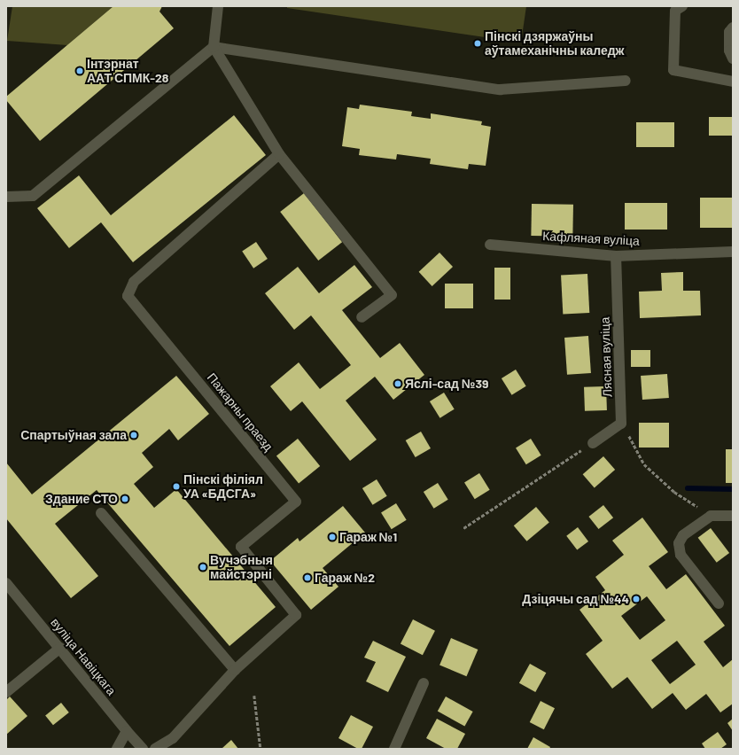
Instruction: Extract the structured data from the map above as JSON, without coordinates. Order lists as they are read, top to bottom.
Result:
{
  "streets": {
    "street": [
      "Кафляная вуліца",
      "Лясная вуліца",
      "Пажарны праезд",
      "вуліца Навіцкага"
    ]
  },
  "crossings": [
    ["Кафляная вуліца", "Лясная вуліца"]
  ],
  "places": [
    "Пінскі дзяржаўны аўтамеханічны каледж",
    "Інтэрнат ААТ СПМК-28",
    "Яслі-сад №39",
    "Спартыўная зала",
    "Пінскі філіял УА «БДСГА»",
    "Здание СТО",
    "Гараж №1",
    "Вучэбныя майстэрні",
    "Гараж №2",
    "Дзіцячы сад №44"
  ]
}
